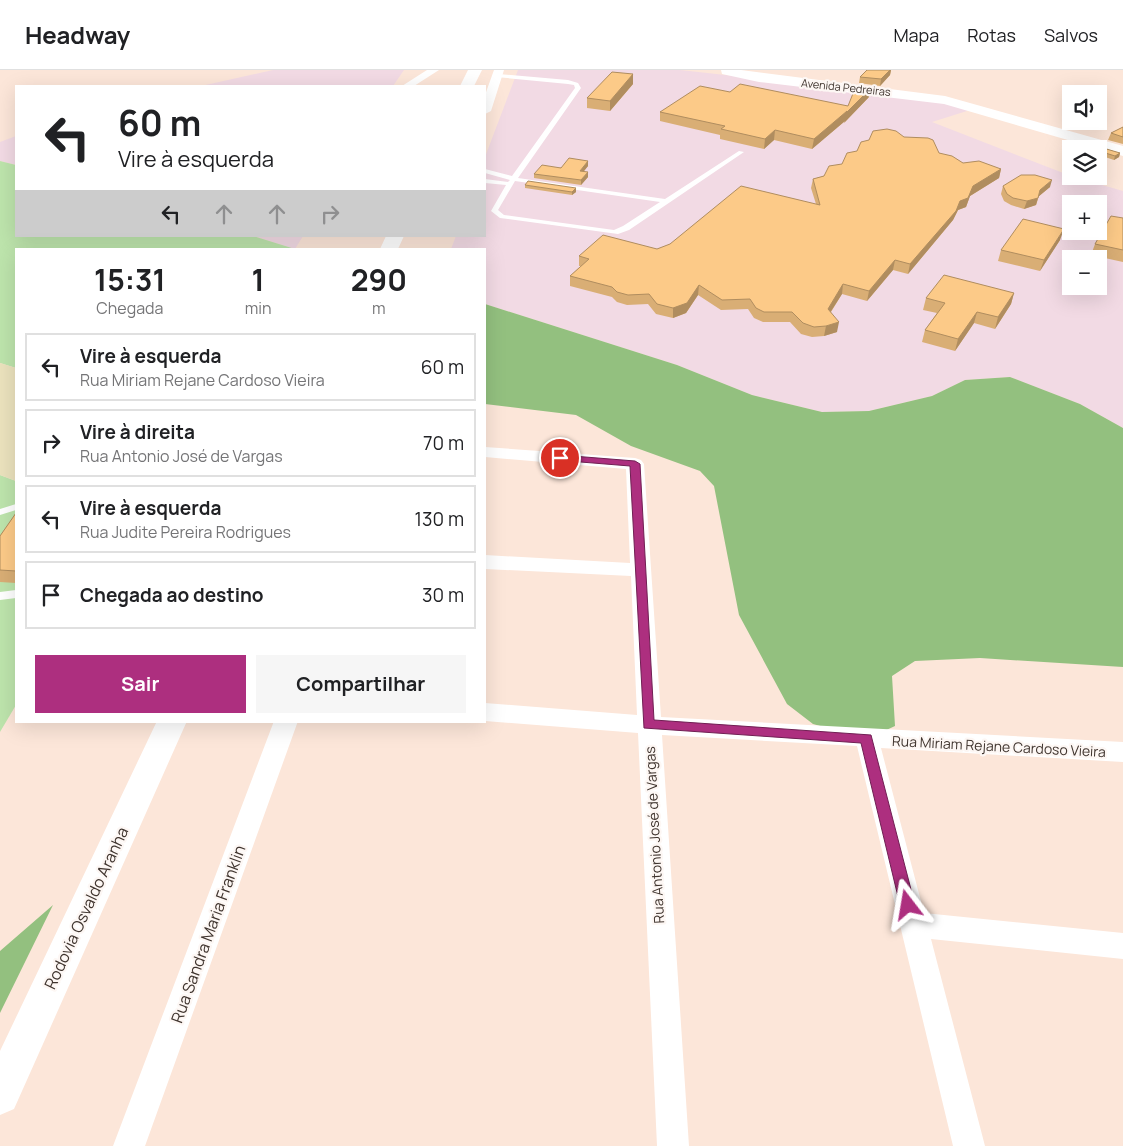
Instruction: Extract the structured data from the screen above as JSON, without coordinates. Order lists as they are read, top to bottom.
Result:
{
  "streets": {
    "main road": ["Avenida Pedreiras", "Rodovia Osvaldo Aranha"],
    "street": ["Rua Miriam Rejane Cardoso Vieira", "Rua Antonio José de Vargas", "Rua Sandra Maria Franklin"]
  },
  "crossings": [
    ["Rua Miriam Rejane Cardoso Vieira", "Rua Antonio José de Vargas"]
  ],
  "page": {
    "header": "Headway",
    "nav": ["Mapa", "Rotas", "Salvos"],
    "map_buttons": ["+", "−"],
    "turn": ["60 m", "Vire à esquerda"],
    "eta": [
      "15:31",
      "Chegada",
      "1",
      "min",
      "290",
      "m"
    ],
    "list": [
      {
        "name": "Vire à esquerda",
        "note": "Rua Miriam Rejane Cardoso Vieira",
        "value": "60 m"
      },
      {
        "name": "Vire à direita",
        "note": "Rua Antonio José de Vargas",
        "value": "70 m"
      },
      {
        "name": "Vire à esquerda",
        "note": "Rua Judite Pereira Rodrigues",
        "value": "130 m"
      },
      {
        "name": "Chegada ao destino",
        "value": "30 m"
      }
    ],
    "buttons": ["Sair", "Compartilhar"]
  }
}
